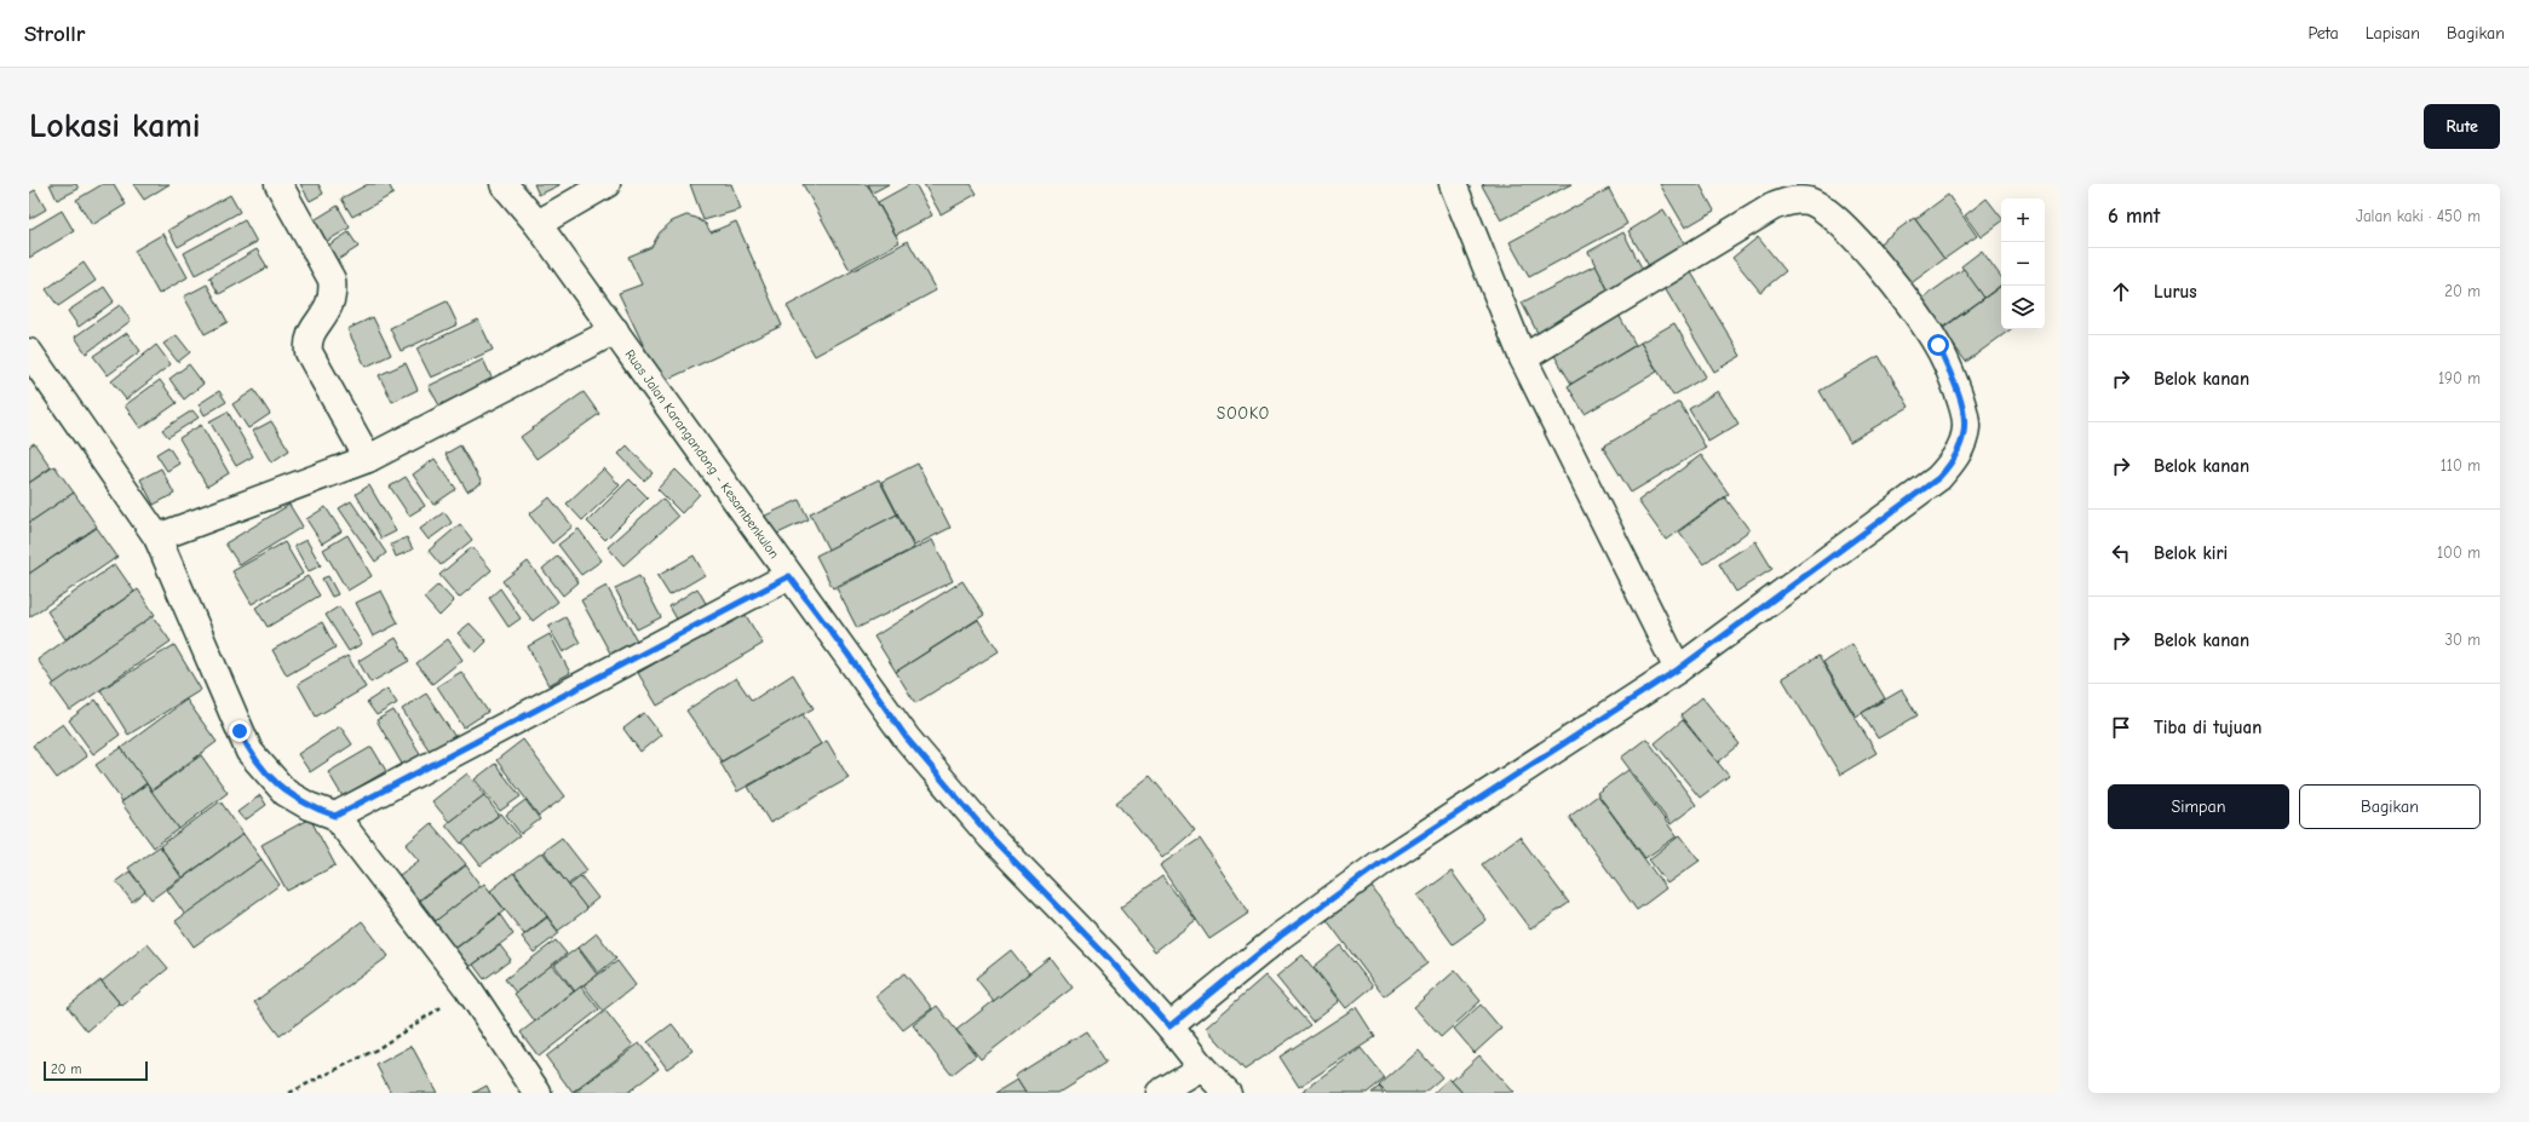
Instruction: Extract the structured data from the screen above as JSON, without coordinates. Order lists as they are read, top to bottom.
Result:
{
  "streets": {
    "street": ["Ruas Jalan Karangandong - Kesambenkulon"]
  },
  "districts": ["SOOKO"],
  "scale_bar": "20 m",
  "page": {
    "header": "Strollr",
    "nav": ["Peta", "Lapisan", "Bagikan"],
    "buttons": [
      "Rute",
      ["Simpan", "Bagikan"]
    ],
    "title": "Lokasi kami",
    "heading": ["6 mnt", "Jalan kaki · 450 m"],
    "map_buttons": ["+", "−"],
    "list": [
      ["Lurus", "20 m"],
      ["Belok kanan", "190 m"],
      ["Belok kanan", "110 m"],
      ["Belok kiri", "100 m"],
      ["Belok kanan", "30 m"],
      "Tiba di tujuan"
    ],
    "scale": "20 m"
  }
}
